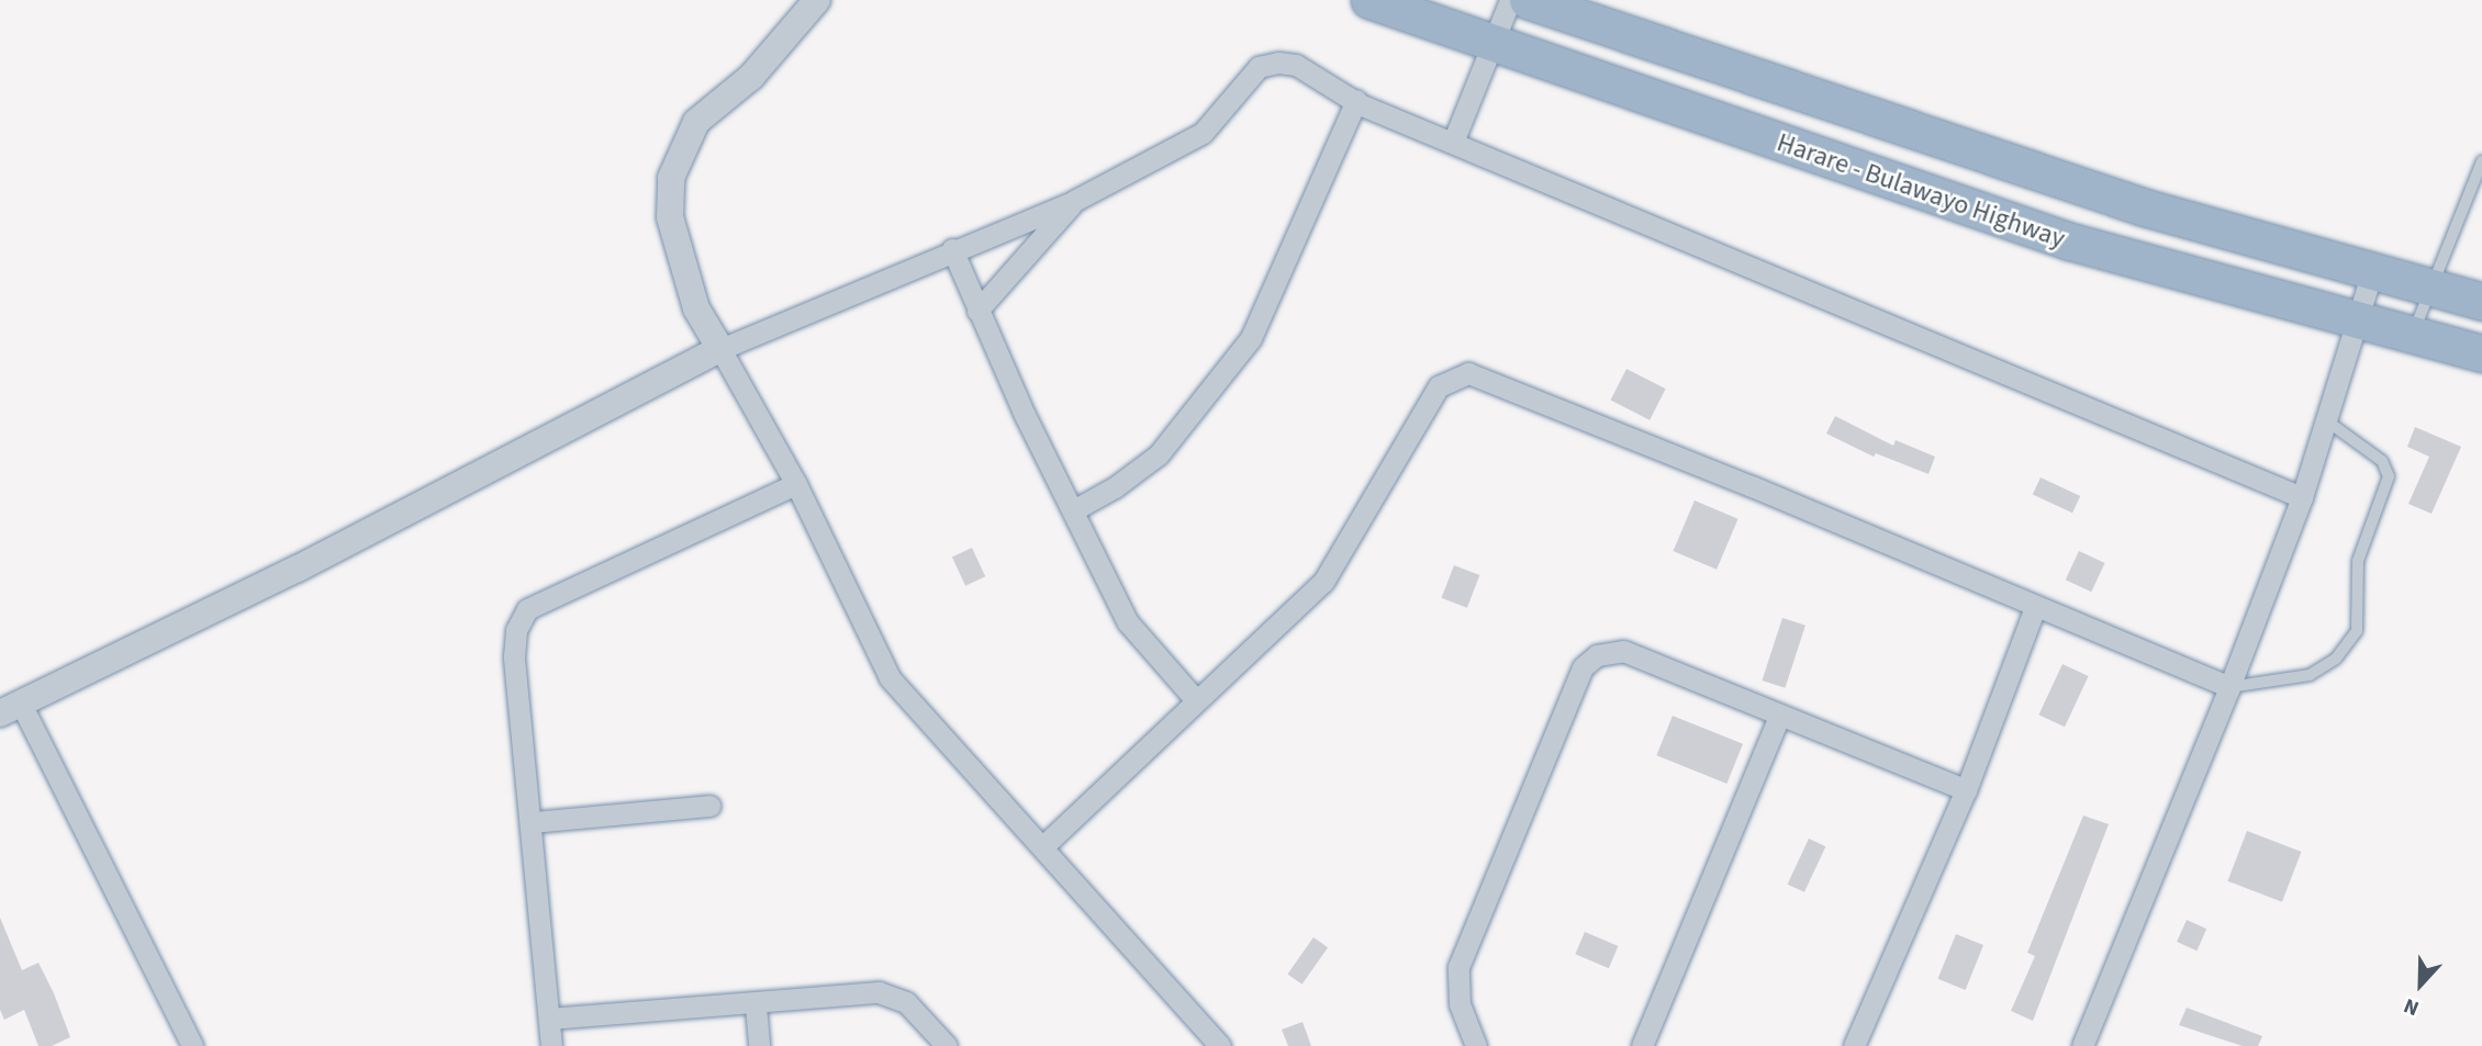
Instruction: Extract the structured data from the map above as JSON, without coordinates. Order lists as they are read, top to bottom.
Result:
{
  "streets": {
    "highway": ["Harare - Bulawayo Highway"]
  },
  "north": "bottom"
}
